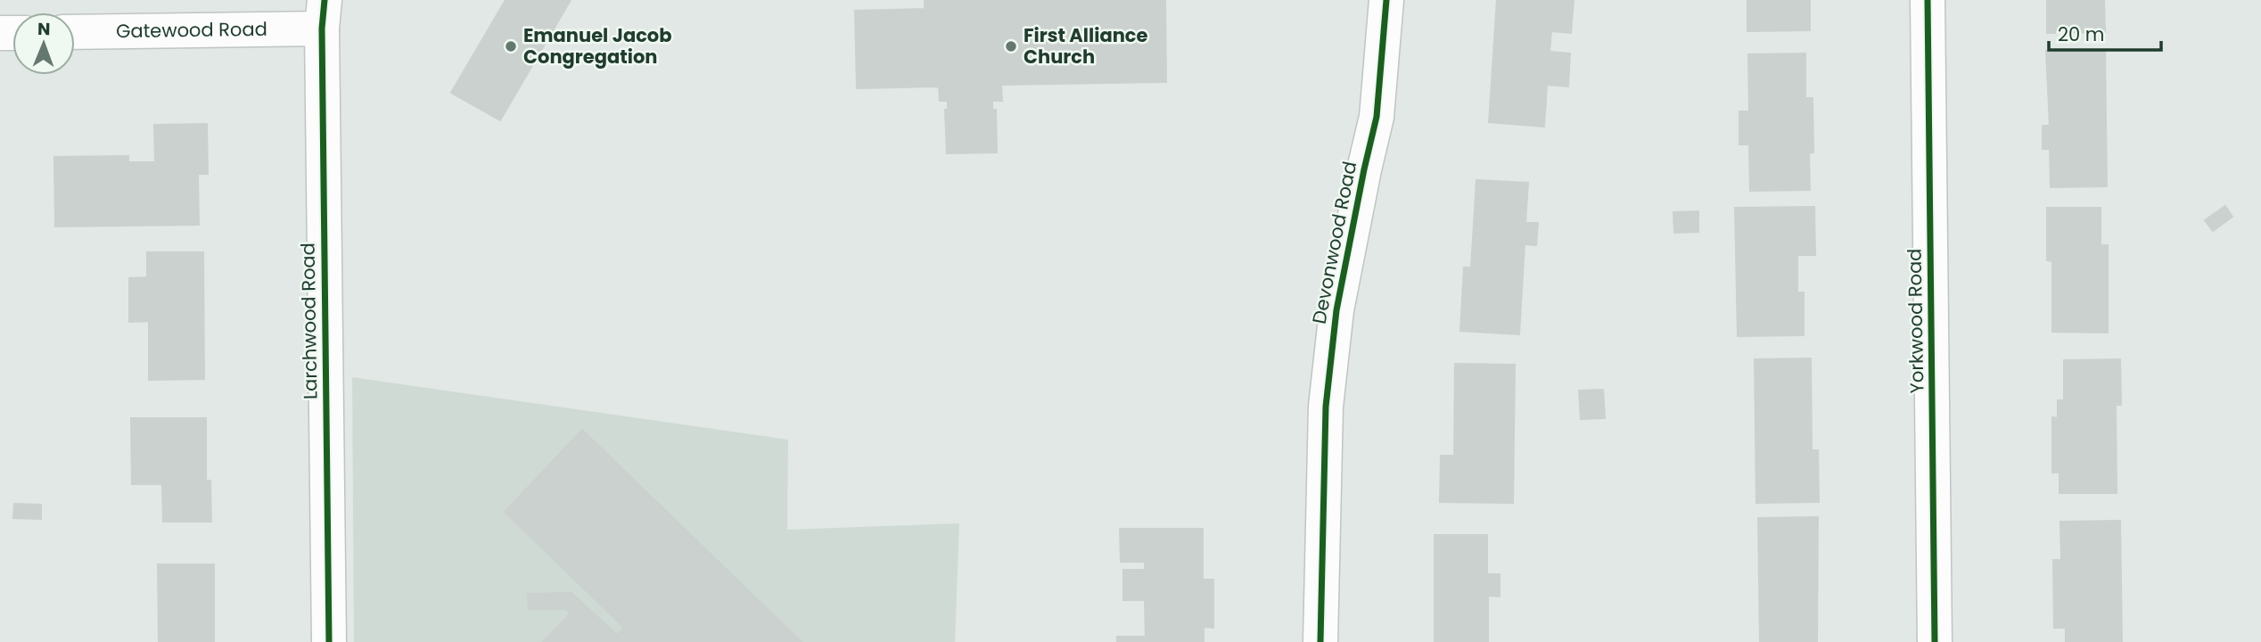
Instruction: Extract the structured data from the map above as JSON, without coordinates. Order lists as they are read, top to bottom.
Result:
{
  "streets": {
    "street": [
      "Gatewood Road",
      "Devonwood Road",
      "Larchwood Road",
      "Yorkwood Road"
    ]
  },
  "crossings": [
    ["Gatewood Road", "Larchwood Road"]
  ],
  "places": ["Emanuel Jacob Congregation", "First Alliance Church"],
  "scale_bar": "20 m",
  "north": "top"
}
